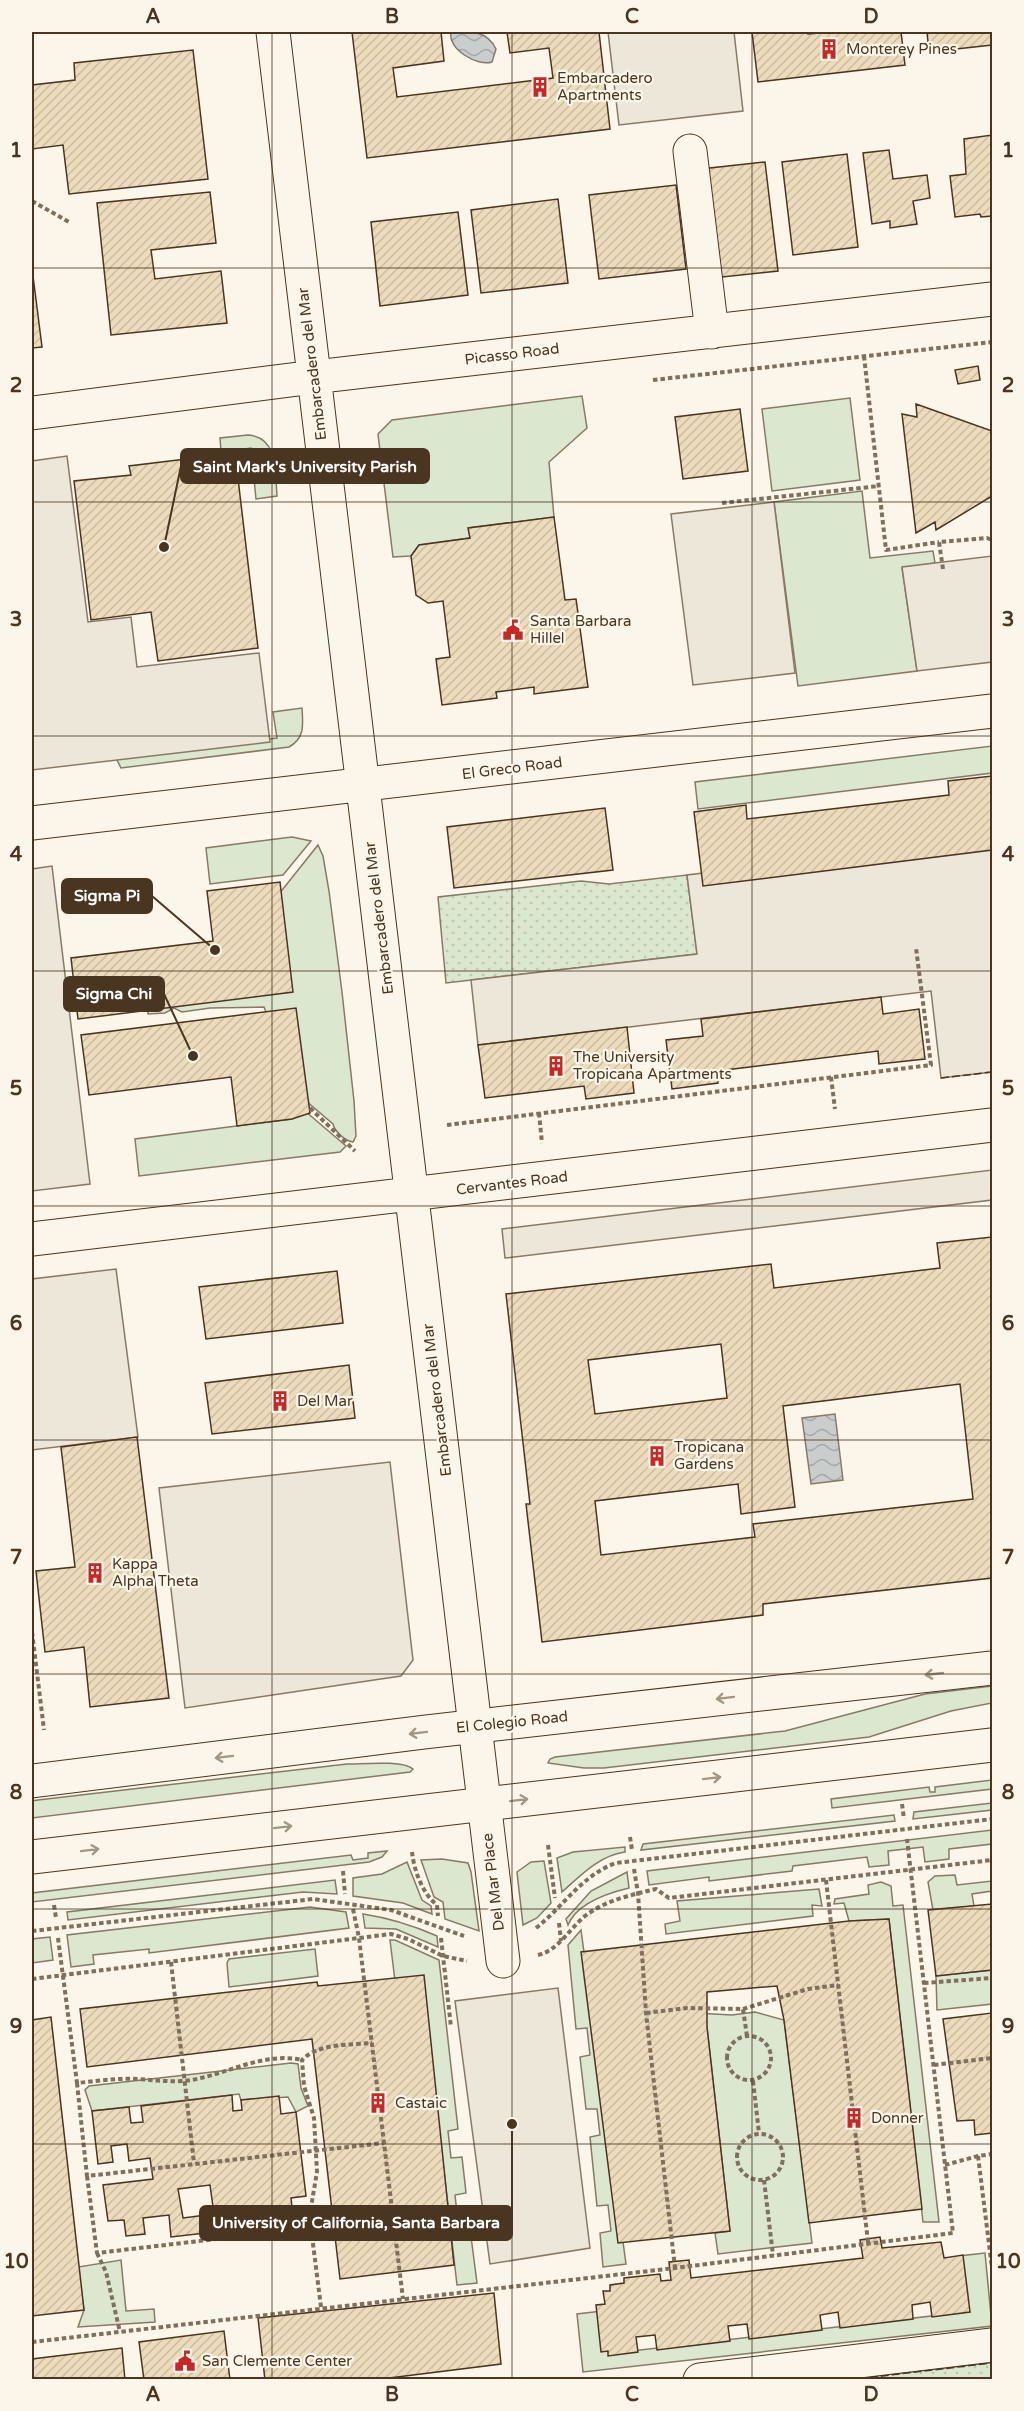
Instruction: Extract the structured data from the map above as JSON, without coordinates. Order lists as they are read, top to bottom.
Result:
{
  "streets": {
    "street": [
      "Picasso Road",
      "Embarcadero del Mar",
      "El Greco Road",
      "Cervantes Road",
      "El Colegio Road",
      "Del Mar Place"
    ]
  },
  "crossings": [
    ["Picasso Road", "Embarcadero del Mar"],
    ["Embarcadero del Mar", "El Greco Road"],
    ["Embarcadero del Mar", "Cervantes Road"],
    ["Embarcadero del Mar", "El Colegio Road"],
    ["Embarcadero del Mar", "Del Mar Place"]
  ],
  "places": {
    "building": [
      "Monterey Pines",
      "Embarcadero Apartments",
      "The University Tropicana Apartments",
      "Del Mar",
      "Tropicana Gardens",
      "Kappa Alpha Theta",
      "Castaic",
      "Donner"
    ],
    "other": [
      "Saint Mark's University Parish",
      "Sigma Pi",
      "Sigma Chi",
      "University of California, Santa Barbara"
    ],
    "public building": ["Santa Barbara Hillel", "San Clemente Center"]
  },
  "grid": {
    "columns": [
      "A",
      "B",
      "C",
      "D"
    ],
    "rows": [
      "1",
      "2",
      "3",
      "4",
      "5",
      "6",
      "7",
      "8",
      "9",
      "10"
    ]
  }
}
